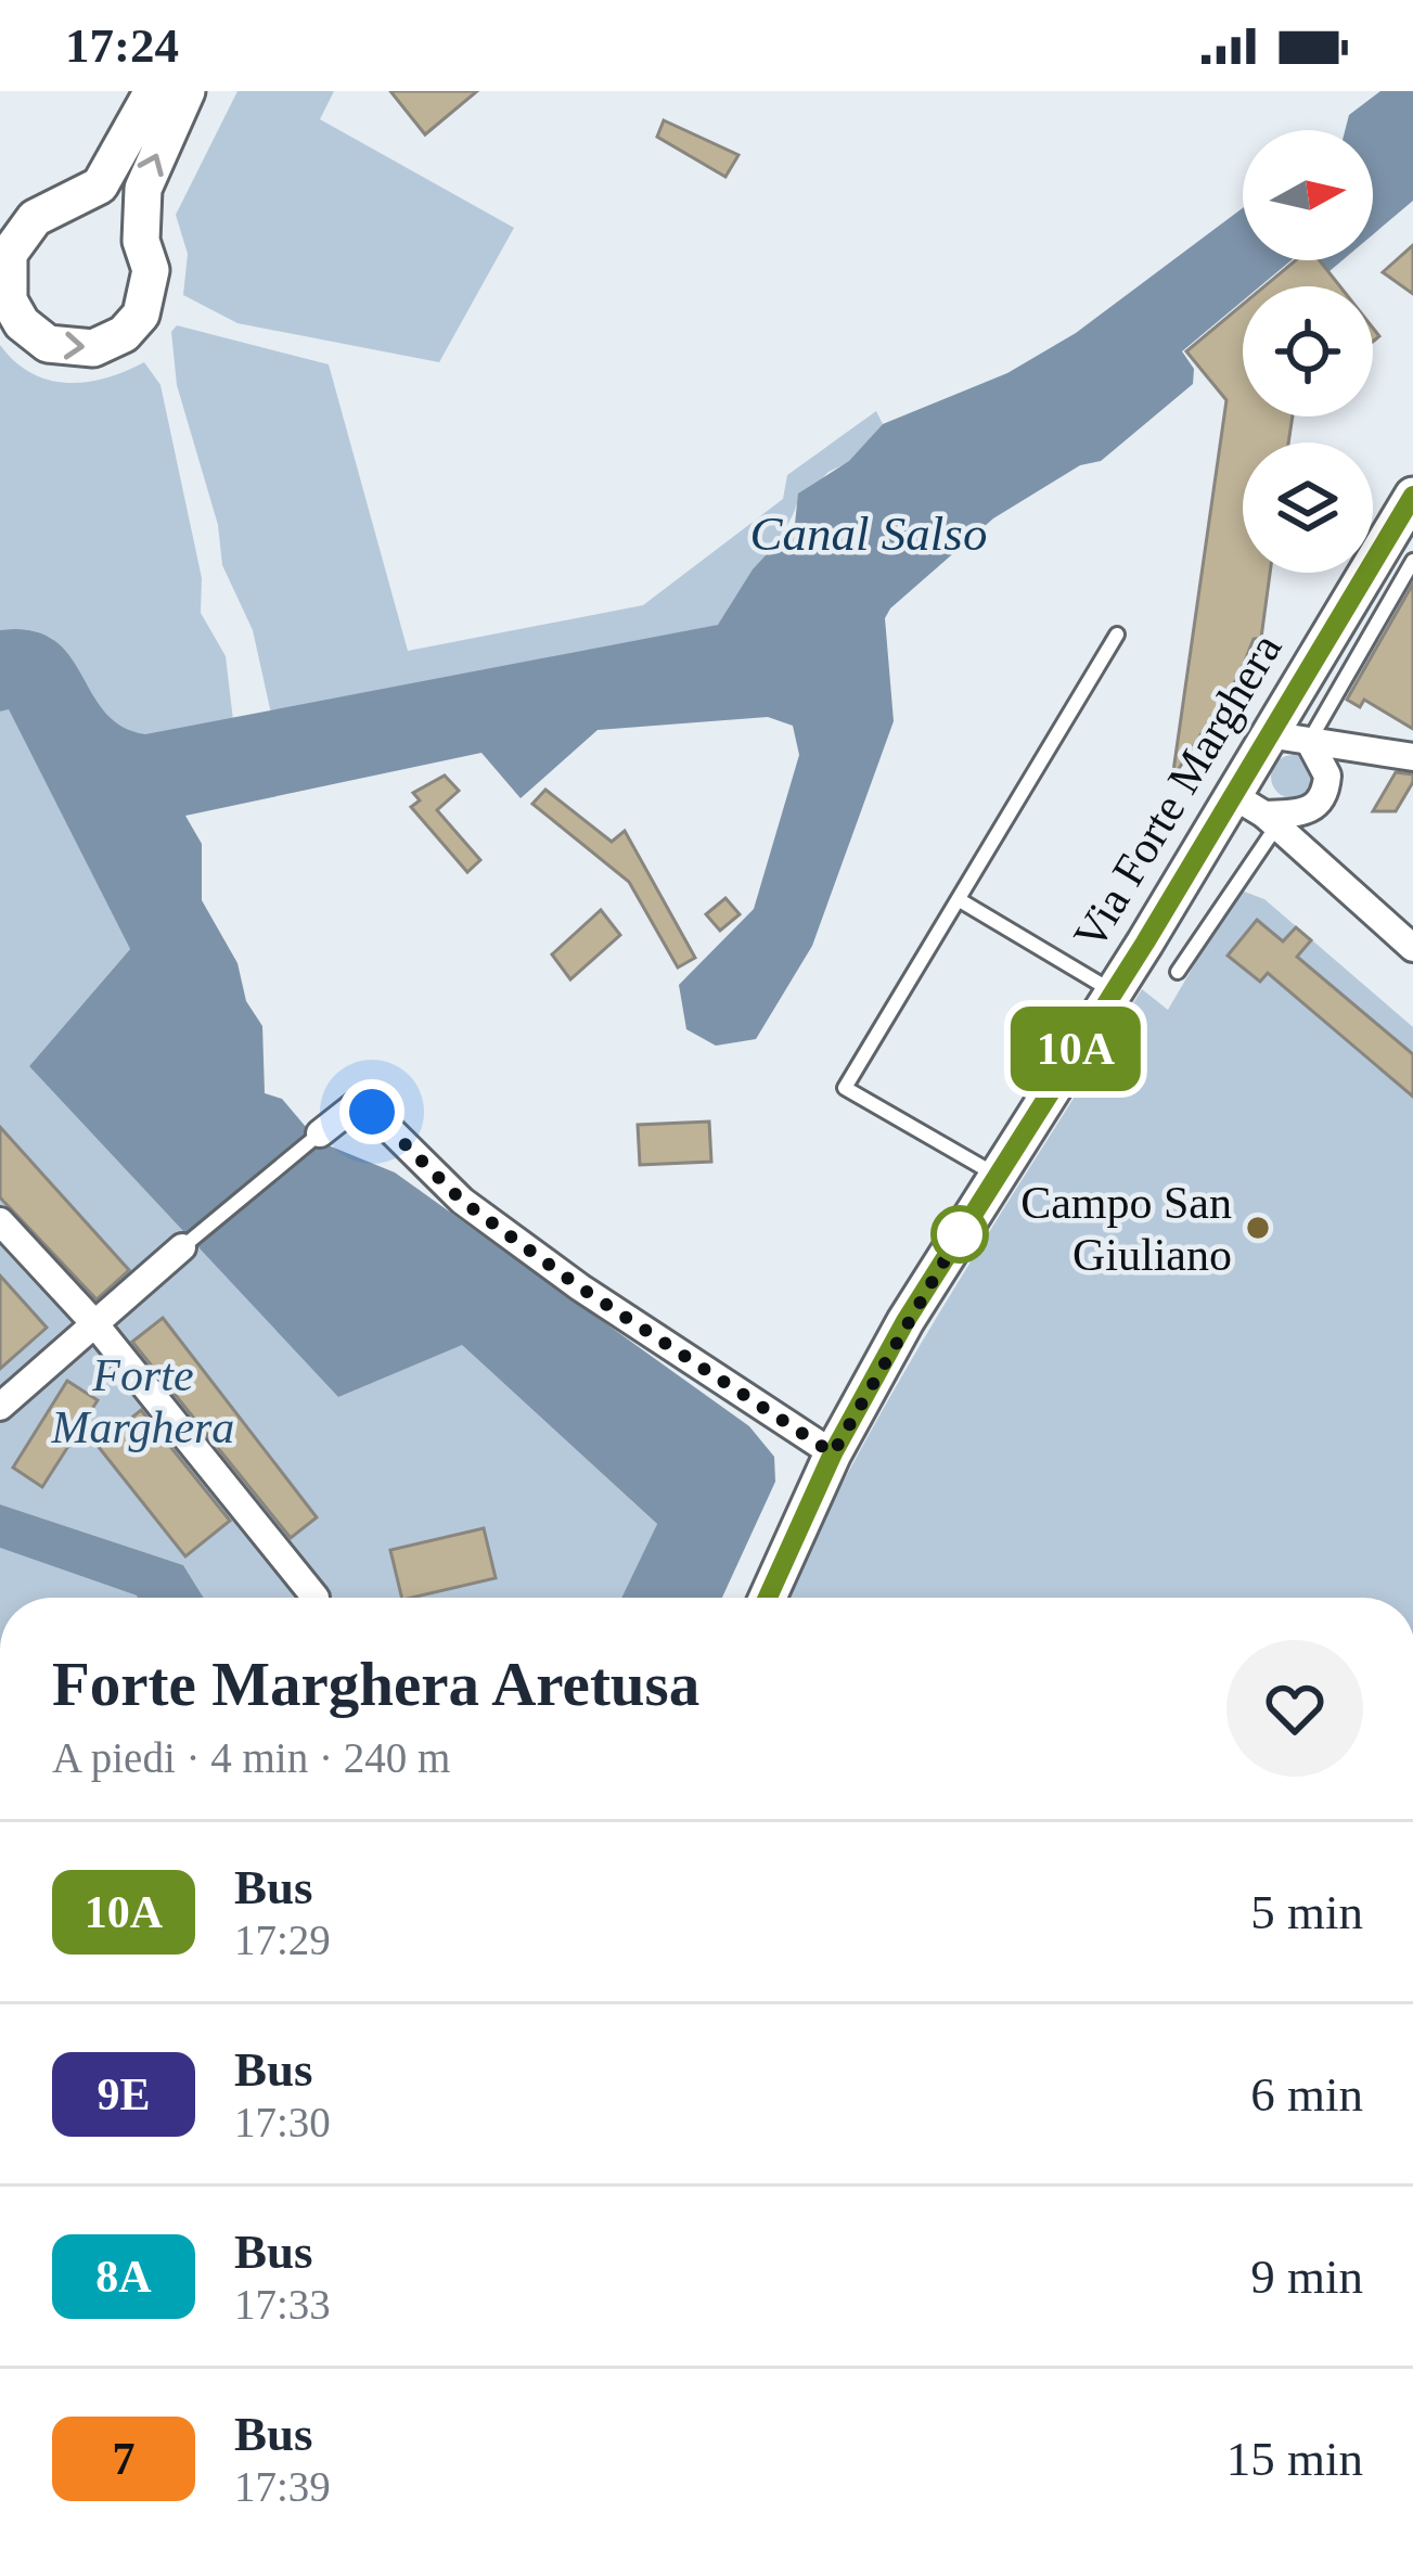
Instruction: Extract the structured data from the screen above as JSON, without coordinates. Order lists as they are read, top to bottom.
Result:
{
  "streets": {
    "street": ["Via Forte Marghera"]
  },
  "water": ["Canal Salso"],
  "parks": ["Forte Marghera"],
  "places": ["Campo San Giuliano"],
  "lines": ["bus line 10A"],
  "north": "right",
  "page": {
    "status": "17:24",
    "on_map": "10A",
    "heading": ["Forte Marghera Aretusa", "A piedi · 4 min · 240 m"],
    "list": [
      {
        "mark": "10A",
        "name": "Bus",
        "note": "17:29",
        "value": "5 min"
      },
      {
        "mark": "9E",
        "name": "Bus",
        "note": "17:30",
        "value": "6 min"
      },
      {
        "mark": "8A",
        "name": "Bus",
        "note": "17:33",
        "value": "9 min"
      },
      {
        "mark": "7",
        "name": "Bus",
        "note": "17:39",
        "value": "15 min"
      }
    ]
  }
}
